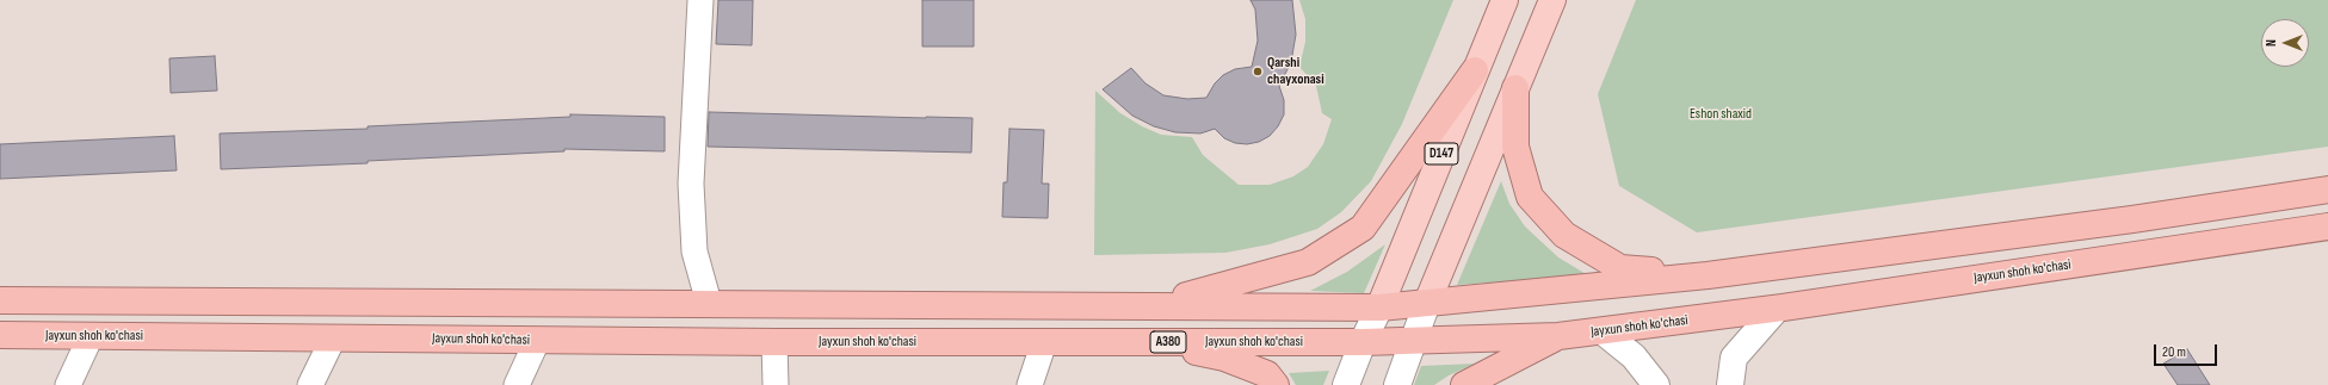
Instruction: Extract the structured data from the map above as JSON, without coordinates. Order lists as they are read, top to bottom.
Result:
{
  "streets": {
    "highway": ["Jayxun shoh ko'chasi", "A380"],
    "main road": ["D147"]
  },
  "parks": ["Eshon shaxid"],
  "places": ["Qarshi chayxonasi"],
  "scale_bar": "20 m",
  "north": "left"
}
